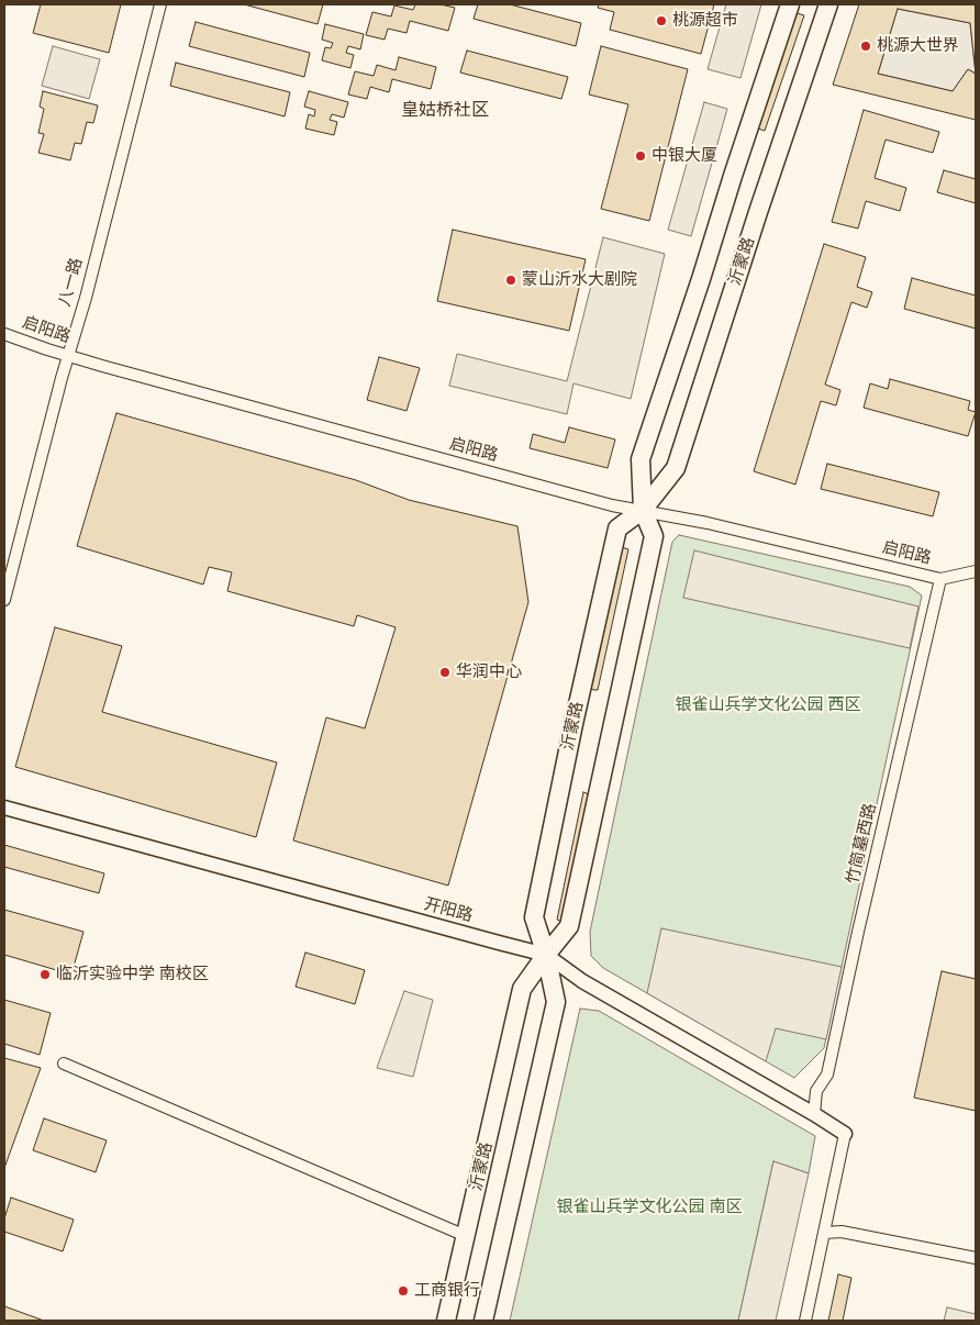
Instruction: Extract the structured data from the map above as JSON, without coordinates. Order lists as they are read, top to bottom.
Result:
{
  "streets": {
    "main road": ["沂蒙路"],
    "street": [
      "八一路",
      "启阳路",
      "竹简墓西路",
      "开阳路"
    ]
  },
  "crossings": [
    ["沂蒙路", "启阳路"],
    ["沂蒙路", "开阳路"],
    ["八一路", "启阳路"],
    ["启阳路", "竹简墓西路"],
    ["竹简墓西路", "开阳路"]
  ],
  "districts": ["皇姑桥社区"],
  "parks": ["银雀山兵学文化公园 西区", "银雀山兵学文化公园 南区"],
  "places": [
    "桃源超市",
    "桃源大世界",
    "中银大厦",
    "蒙山沂水大剧院",
    "华润中心",
    "临沂实验中学 南校区",
    "工商银行"
  ]
}
